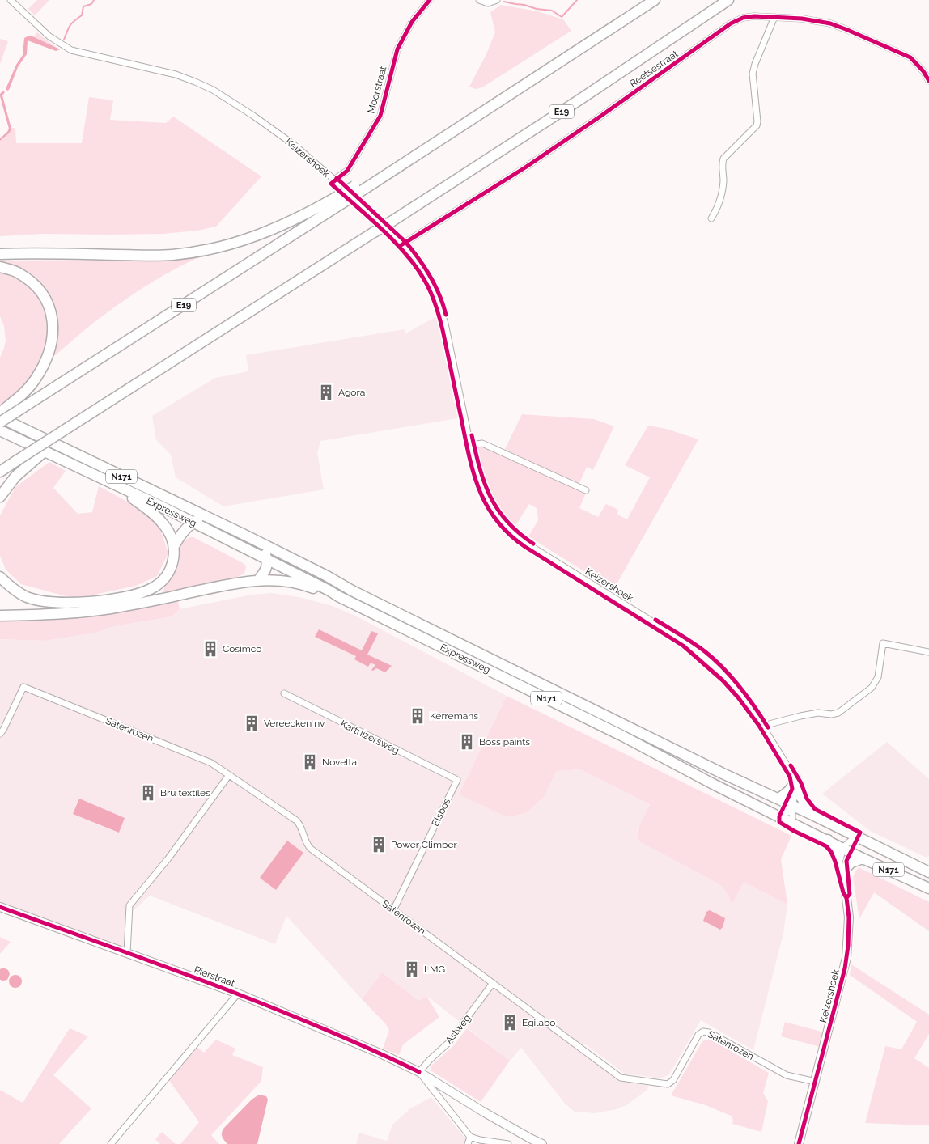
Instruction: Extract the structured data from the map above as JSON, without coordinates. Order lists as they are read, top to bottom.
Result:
{
  "streets": {
    "highway": ["E19", "N171", "Expressweg"],
    "street": [
      "Reetsestraat",
      "Moorstraat",
      "Keizershoek",
      "Satenrozen",
      "Kartuizersweg",
      "Elsbos",
      "Pierstraat",
      "Astweg"
    ]
  },
  "crossings": [
    ["Reetsestraat", "Keizershoek"],
    ["Moorstraat", "Keizershoek"],
    ["Keizershoek", "Satenrozen"],
    ["Satenrozen", "Elsbos"],
    ["Satenrozen", "Astweg"],
    ["Kartuizersweg", "Elsbos"],
    ["Pierstraat", "Astweg"]
  ],
  "places": {
    "building": [
      "Agora",
      "Cosimco",
      "Kerremans",
      "Vereecken nv",
      "Boss paints",
      "Novelta",
      "Bru textiles",
      "Power Climber",
      "LMG",
      "Egilabo"
    ]
  }
}
